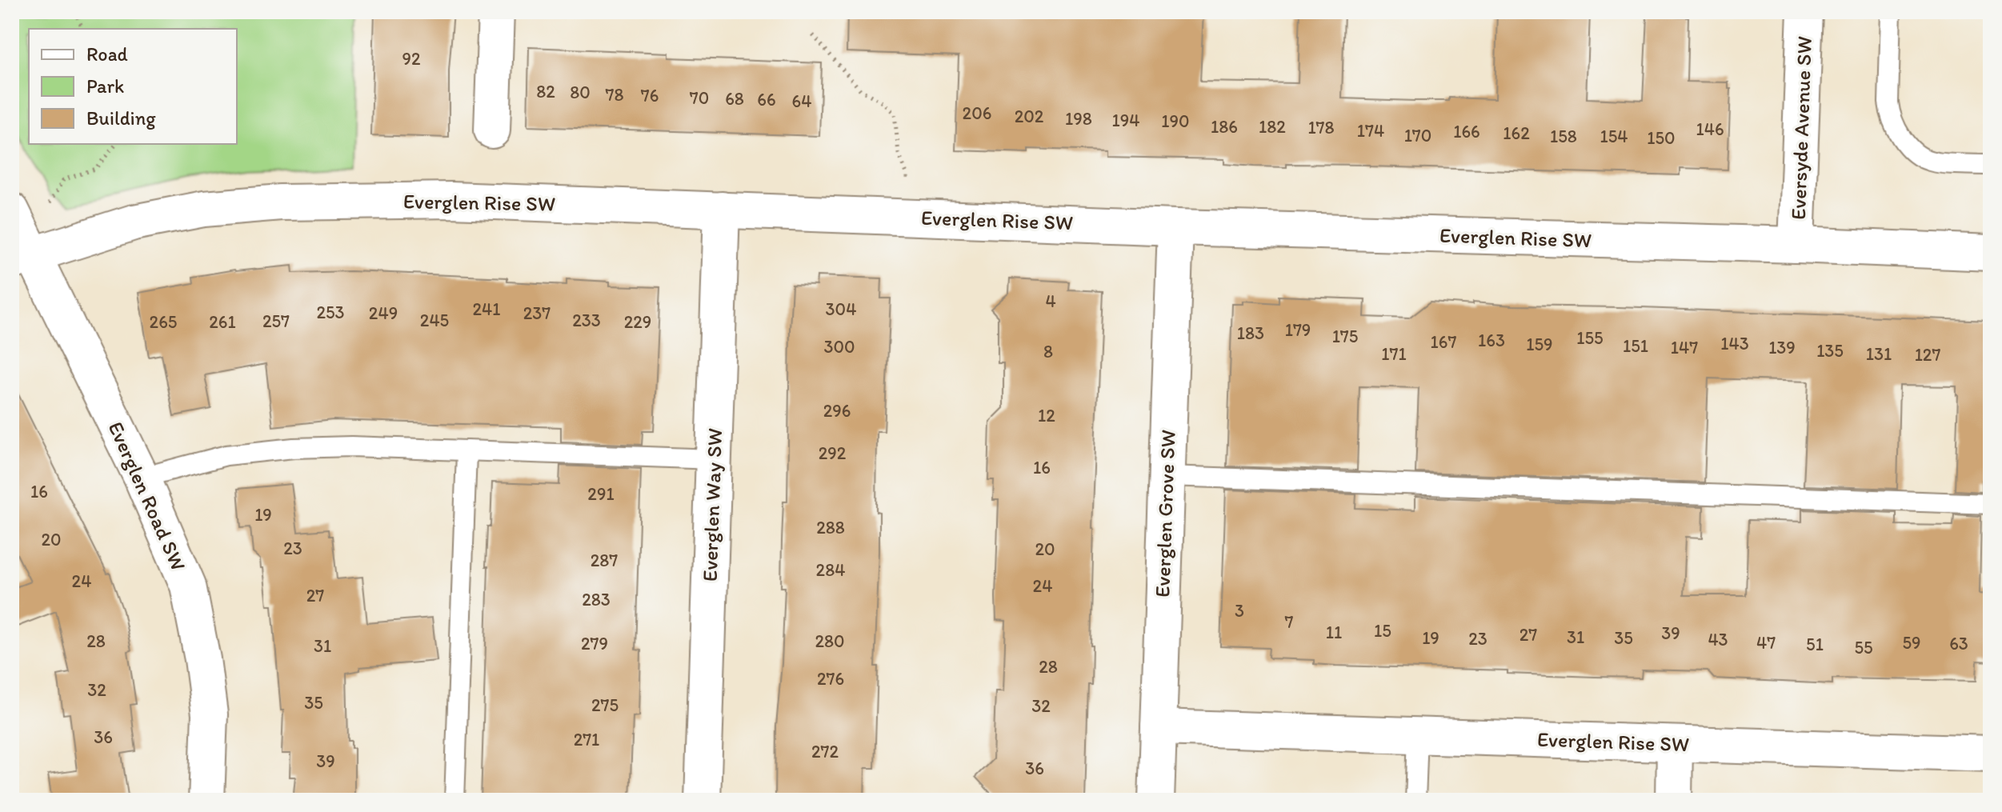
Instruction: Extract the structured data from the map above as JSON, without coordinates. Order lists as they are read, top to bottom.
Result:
{
  "streets": {
    "street": [
      "Eversyde Avenue SW",
      "Everglen Rise SW",
      "Everglen Road SW",
      "Everglen Way SW",
      "Everglen Grove SW"
    ]
  },
  "crossings": [
    ["Eversyde Avenue SW", "Everglen Rise SW"],
    ["Everglen Rise SW", "Everglen Road SW"],
    ["Everglen Rise SW", "Everglen Way SW"],
    ["Everglen Rise SW", "Everglen Grove SW"]
  ],
  "house_numbers": [
    "92",
    "82",
    "80",
    "78",
    "76",
    "70",
    "68",
    "66",
    "64",
    "206",
    "202",
    "198",
    "194",
    "190",
    "186",
    "182",
    "178",
    "146",
    "174",
    "166",
    "162",
    "170",
    "158",
    "154",
    "150",
    "4",
    "241",
    "304",
    "253",
    "249",
    "237",
    "245",
    "233",
    "257",
    "265",
    "261",
    "229",
    "179",
    "183",
    "175",
    "155",
    "163",
    "167",
    "143",
    "159",
    "151",
    "300",
    "147",
    "139",
    "135",
    "8",
    "171",
    "131",
    "127",
    "296",
    "12",
    "292",
    "16",
    "16",
    "291",
    "19",
    "288",
    "20",
    "23",
    "20",
    "287",
    "284",
    "24",
    "24",
    "27",
    "283",
    "3",
    "7",
    "15",
    "11",
    "39",
    "27",
    "31",
    "19",
    "35",
    "23",
    "43",
    "28",
    "280",
    "47",
    "59",
    "279",
    "63",
    "51",
    "31",
    "55",
    "28",
    "276",
    "32",
    "35",
    "275",
    "32",
    "36",
    "271",
    "272",
    "39",
    "36"
  ],
  "legend": ["Road", "Park", "Building"]
}
